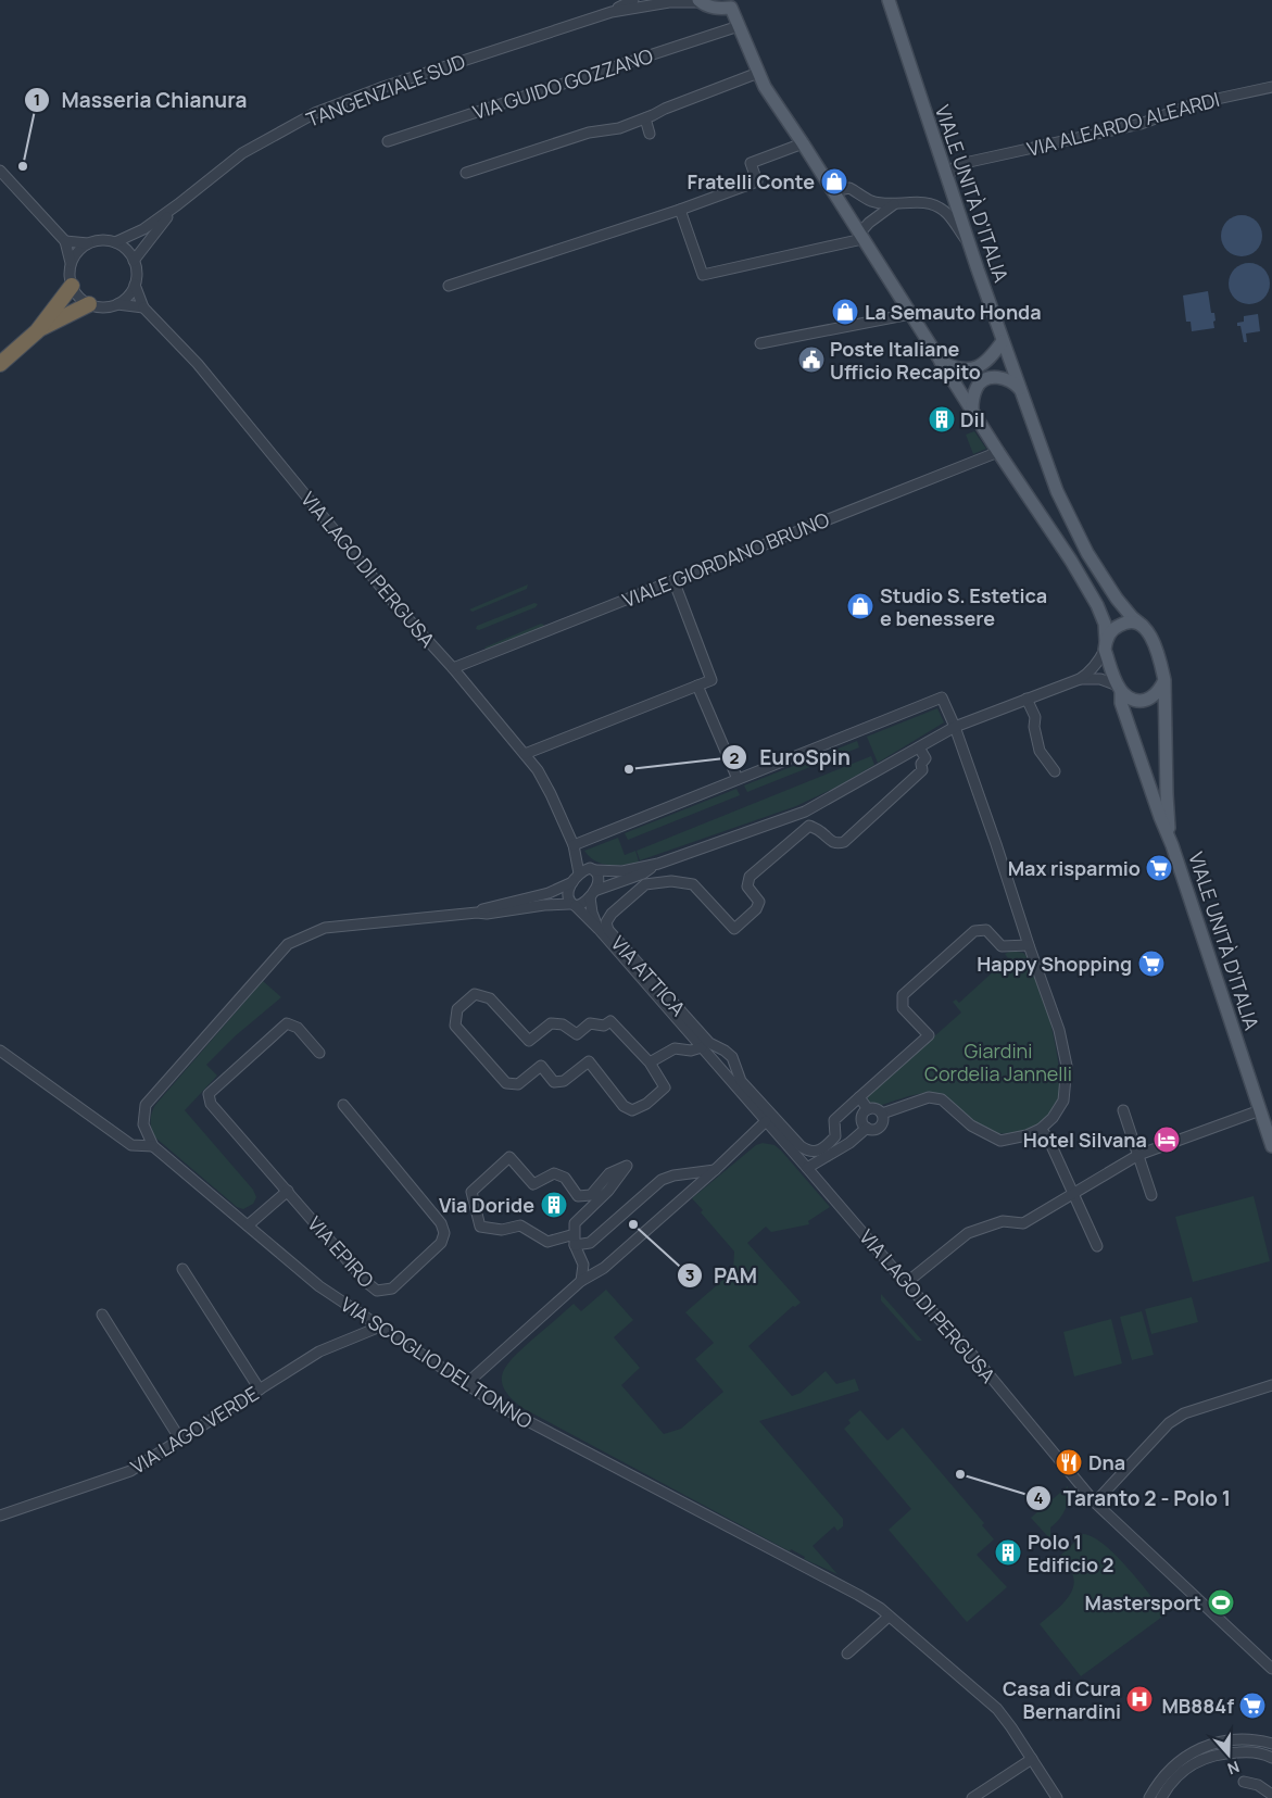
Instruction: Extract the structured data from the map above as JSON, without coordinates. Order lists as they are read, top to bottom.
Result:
{
  "streets": {
    "main road": ["VIALE UNITÀ D'ITALIA"],
    "street": [
      "VIA GUIDO GOZZANO",
      "TANGENZIALE SUD",
      "VIA ALEARDO ALEARDI",
      "VIALE GIORDANO BRUNO",
      "VIA LAGO DI PERGUSA",
      "VIA ATTICA",
      "VIA EPIRO",
      "VIA SCOGLIO DEL TONNO",
      "VIA LAGO VERDE"
    ]
  },
  "crossings": [
    ["VIA GUIDO GOZZANO", "VIALE UNITÀ D'ITALIA"],
    ["TANGENZIALE SUD", "VIALE UNITÀ D'ITALIA"],
    ["TANGENZIALE SUD", "VIA LAGO DI PERGUSA"],
    ["VIA ALEARDO ALEARDI", "VIALE UNITÀ D'ITALIA"],
    ["VIALE UNITÀ D'ITALIA", "VIALE GIORDANO BRUNO"],
    ["VIALE GIORDANO BRUNO", "VIA LAGO DI PERGUSA"],
    ["VIA SCOGLIO DEL TONNO", "VIA LAGO VERDE"]
  ],
  "parks": ["Giardini Cordelia Jannelli"],
  "places": {
    "other": [
      "Masseria Chianura",
      "EuroSpin",
      "PAM",
      "Taranto 2 - Polo 1"
    ],
    "shop": ["Fratelli Conte", "La Semauto Honda", "Studio S. Estetica e benessere"],
    "public building": ["Poste Italiane Ufficio Recapito"],
    "building": ["Dil", "Via Doride", "Polo 1 Edificio 2"],
    "supermarket": ["Max risparmio", "Happy Shopping", "MB884f"],
    "hotel": ["Hotel Silvana"],
    "restaurant": ["Dna"],
    "sports": ["Mastersport"],
    "hospital": ["Casa di Cura Bernardini"]
  },
  "north": "bottom"
}
